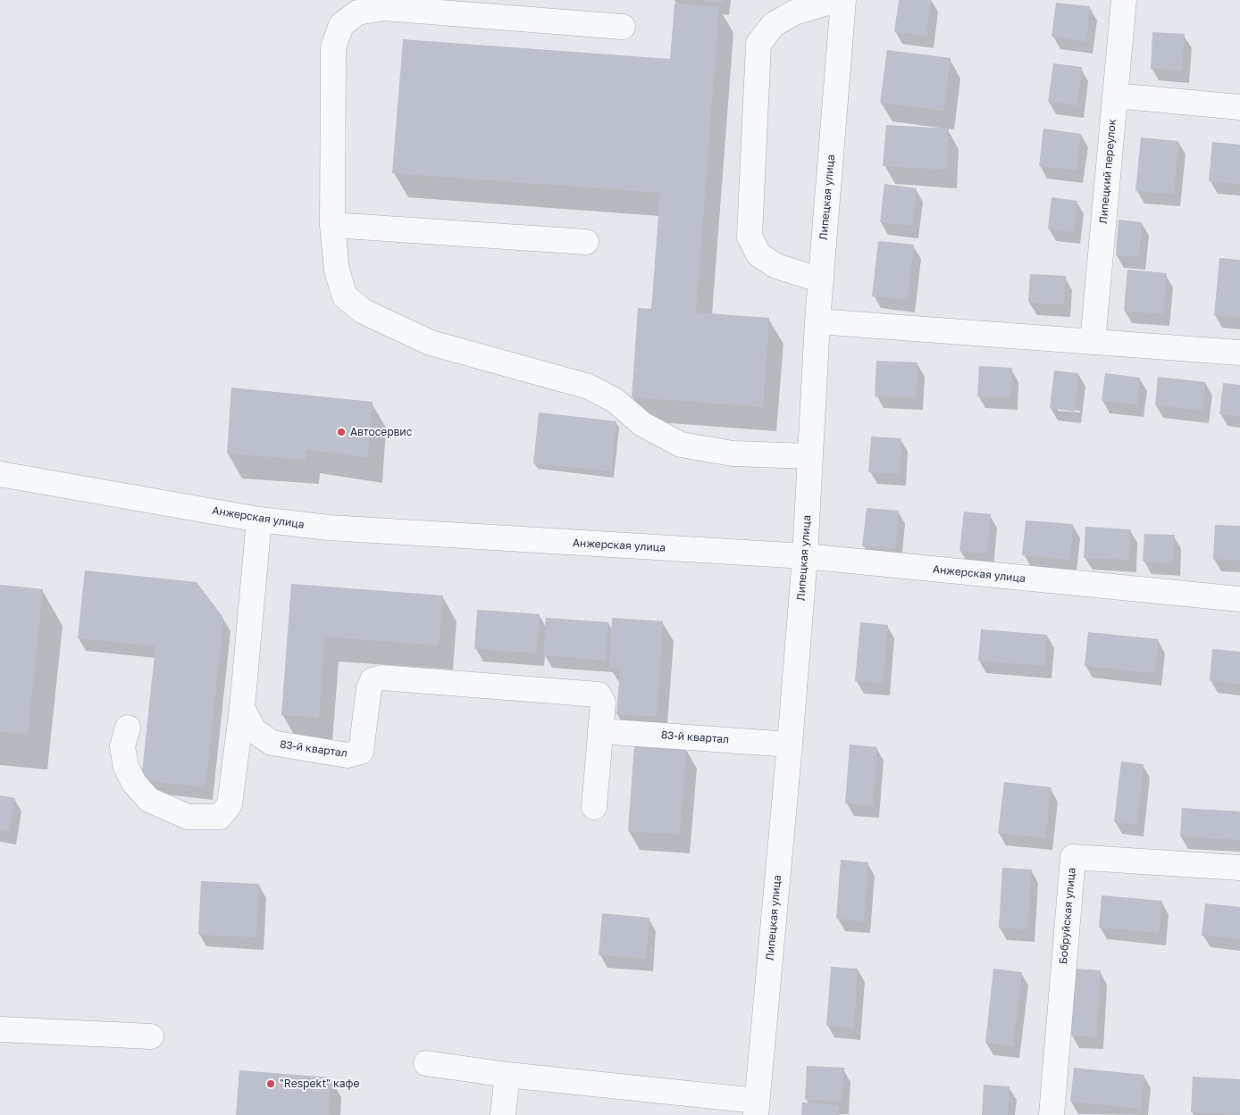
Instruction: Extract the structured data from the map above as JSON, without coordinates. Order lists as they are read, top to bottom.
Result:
{
  "streets": {
    "street": [
      "Липецкий переулок",
      "Липецкая улица",
      "Анжерская улица",
      "83-й квартал",
      "Бобруйская улица"
    ]
  },
  "crossings": [
    ["Липецкая улица", "Анжерская улица"],
    ["Липецкая улица", "83-й квартал"]
  ],
  "places": ["Автосервис", "\"Respekt\" кафе"]
}
